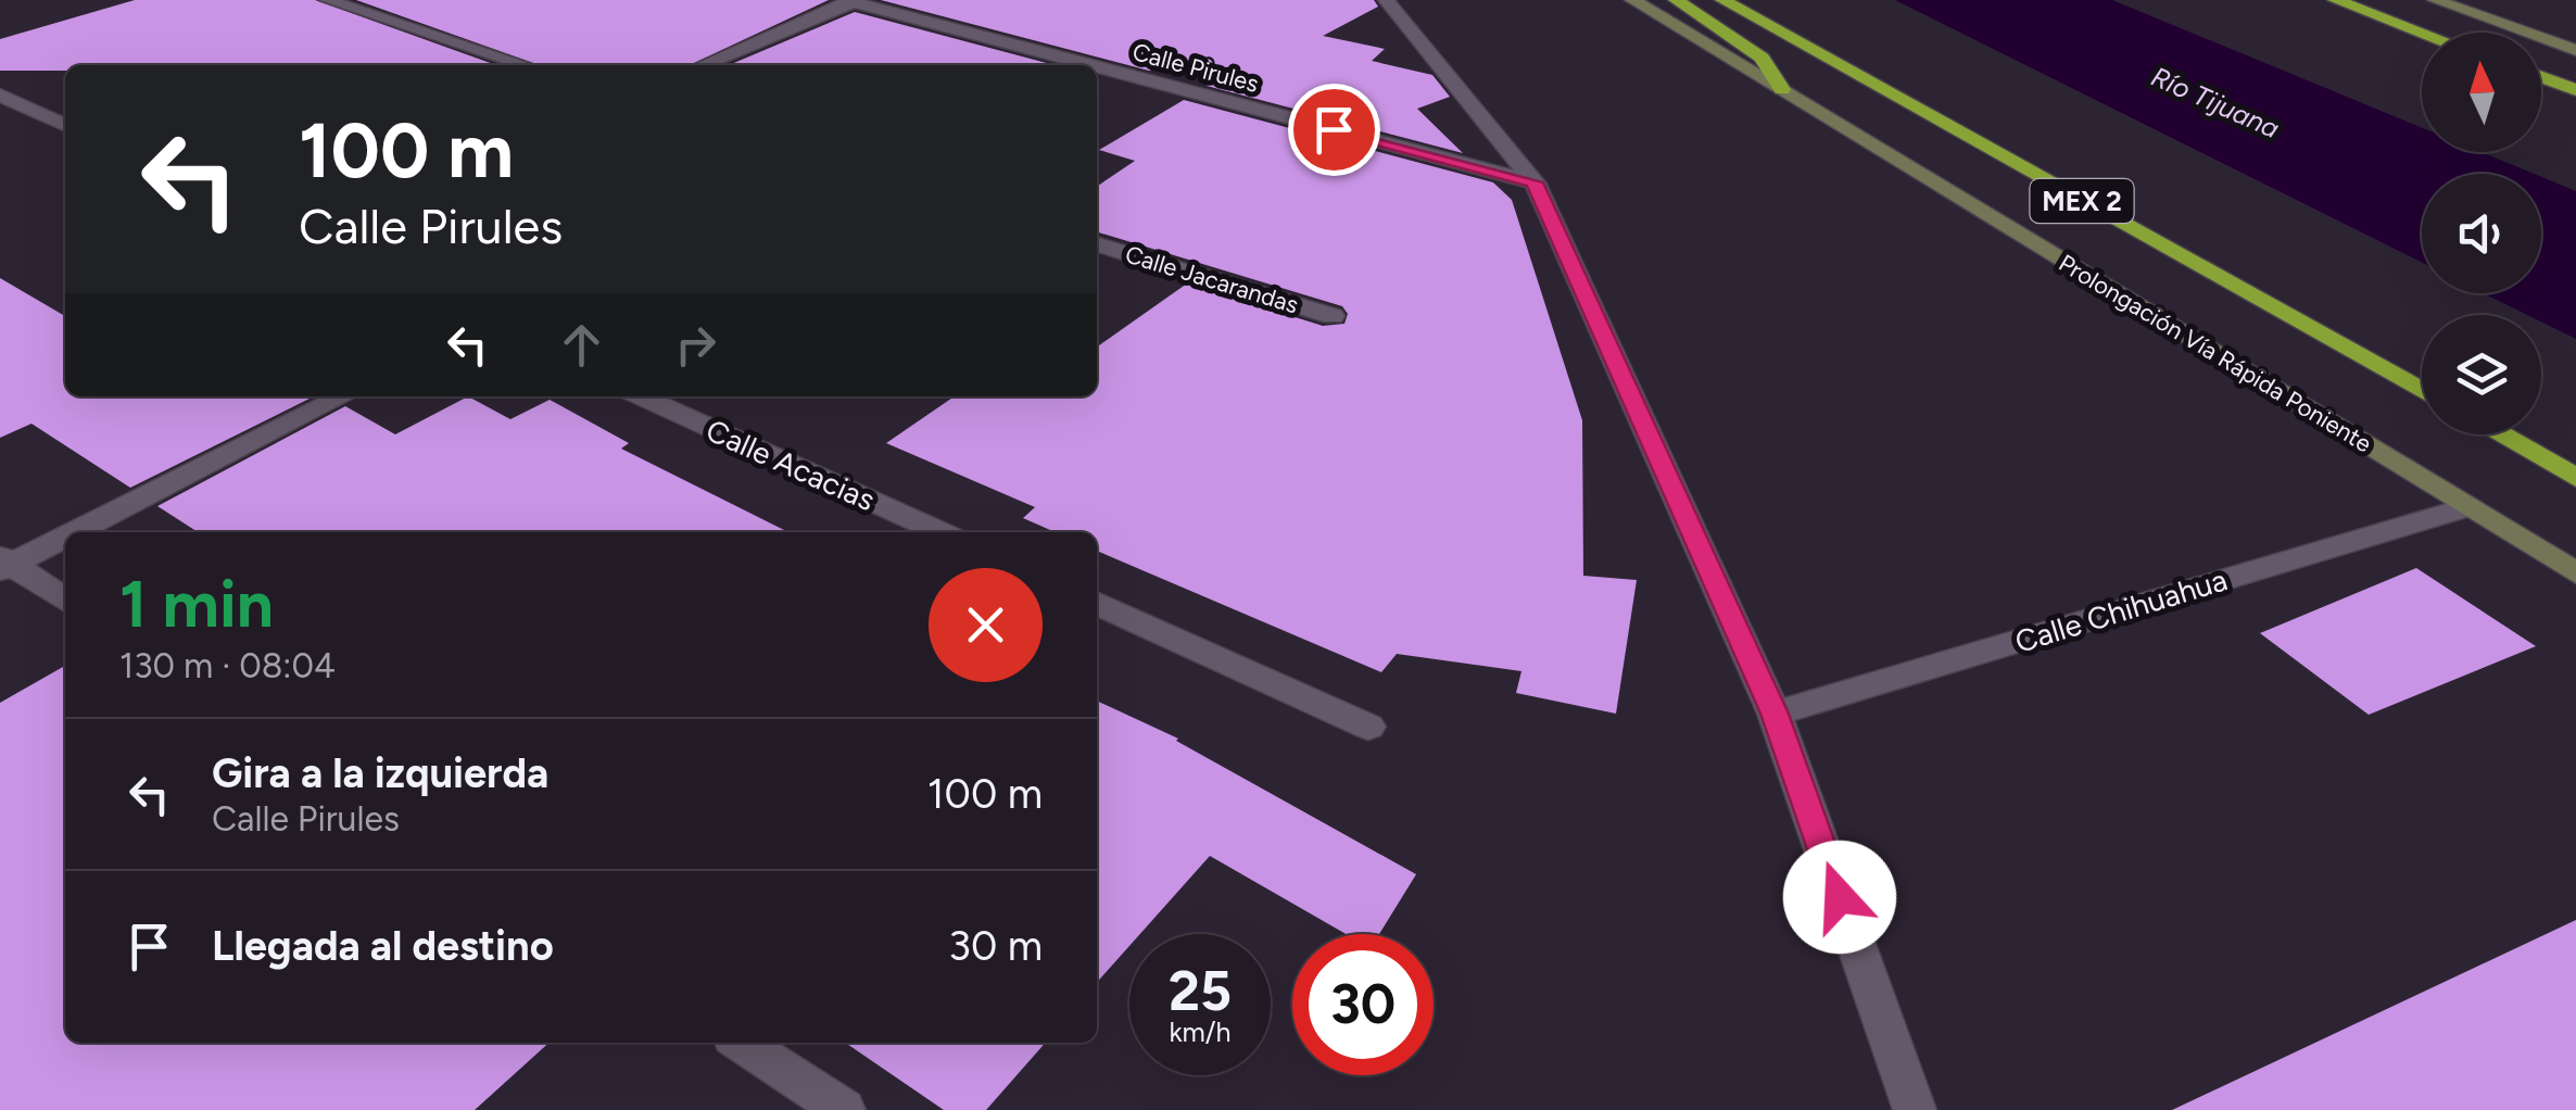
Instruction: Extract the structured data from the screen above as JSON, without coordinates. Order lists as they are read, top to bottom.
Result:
{
  "streets": {
    "highway": ["MEX 2"],
    "main road": ["Prolongación Vía Rápida Poniente"],
    "street": [
      "Calle Pirules",
      "Calle Jacarandas",
      "Calle Acacias",
      "Calle Chihuahua"
    ]
  },
  "crossings": [
    ["Prolongación Vía Rápida Poniente", "Calle Chihuahua"]
  ],
  "water": ["Río Tijuana"],
  "north": "top",
  "page": {
    "turn": ["100 m", "Calle Pirules"],
    "heading": ["1 min", "130 m · 08:04"],
    "list": [
      {
        "name": "Gira a la izquierda",
        "note": "Calle Pirules",
        "value": "100 m"
      },
      {
        "name": "Llegada al destino",
        "value": "30 m"
      }
    ],
    "speed": "25 km/h",
    "limit": "30"
  }
}
